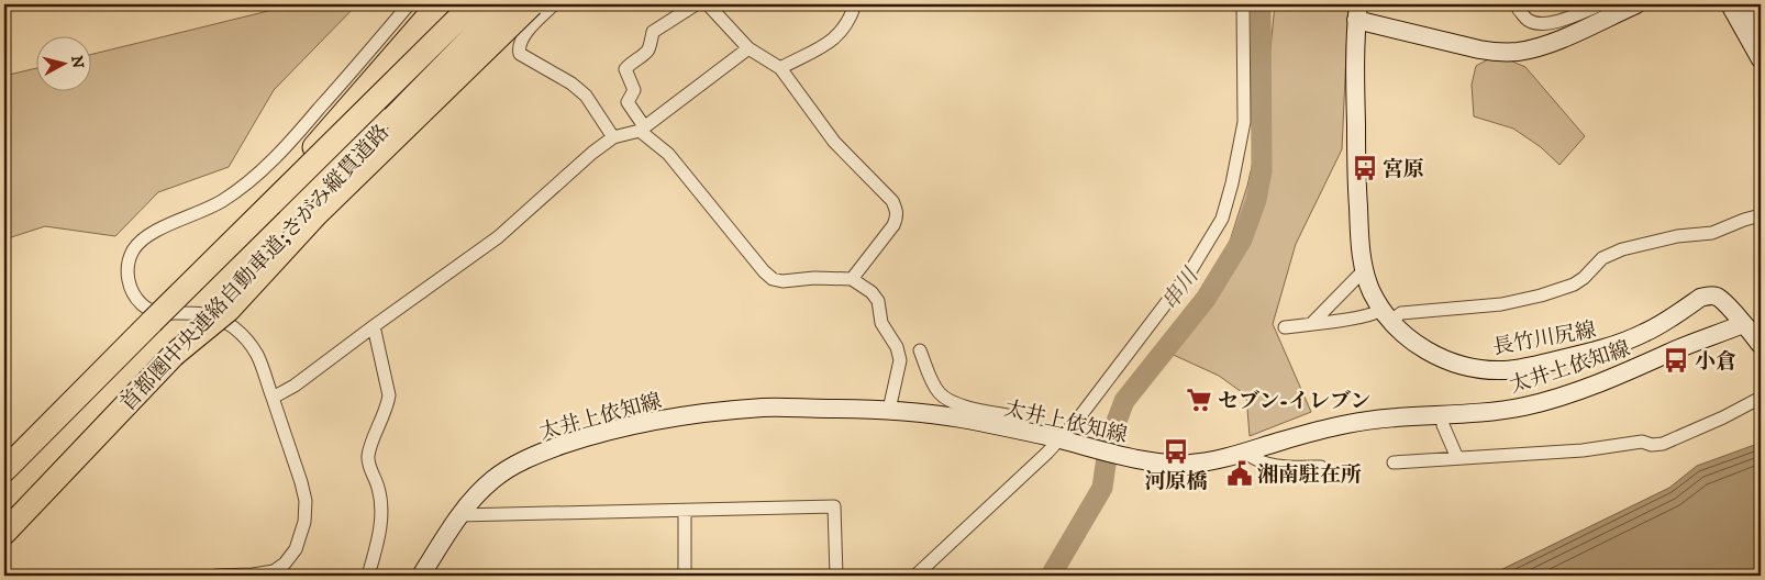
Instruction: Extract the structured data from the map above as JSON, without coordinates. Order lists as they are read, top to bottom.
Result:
{
  "streets": {
    "highway": ["首都圏中央連絡自動車道;さがみ縦貫道路"],
    "main road": ["長竹川尻線", "太井上依知線"]
  },
  "crossings": [
    ["長竹川尻線", "太井上依知線"]
  ],
  "water": ["串川"],
  "places": {
    "bus stop": ["宮原", "小倉", "河原橋"],
    "supermarket": ["セブン-イレブン"],
    "public building": ["湘南駐在所"]
  },
  "north": "right"
}
